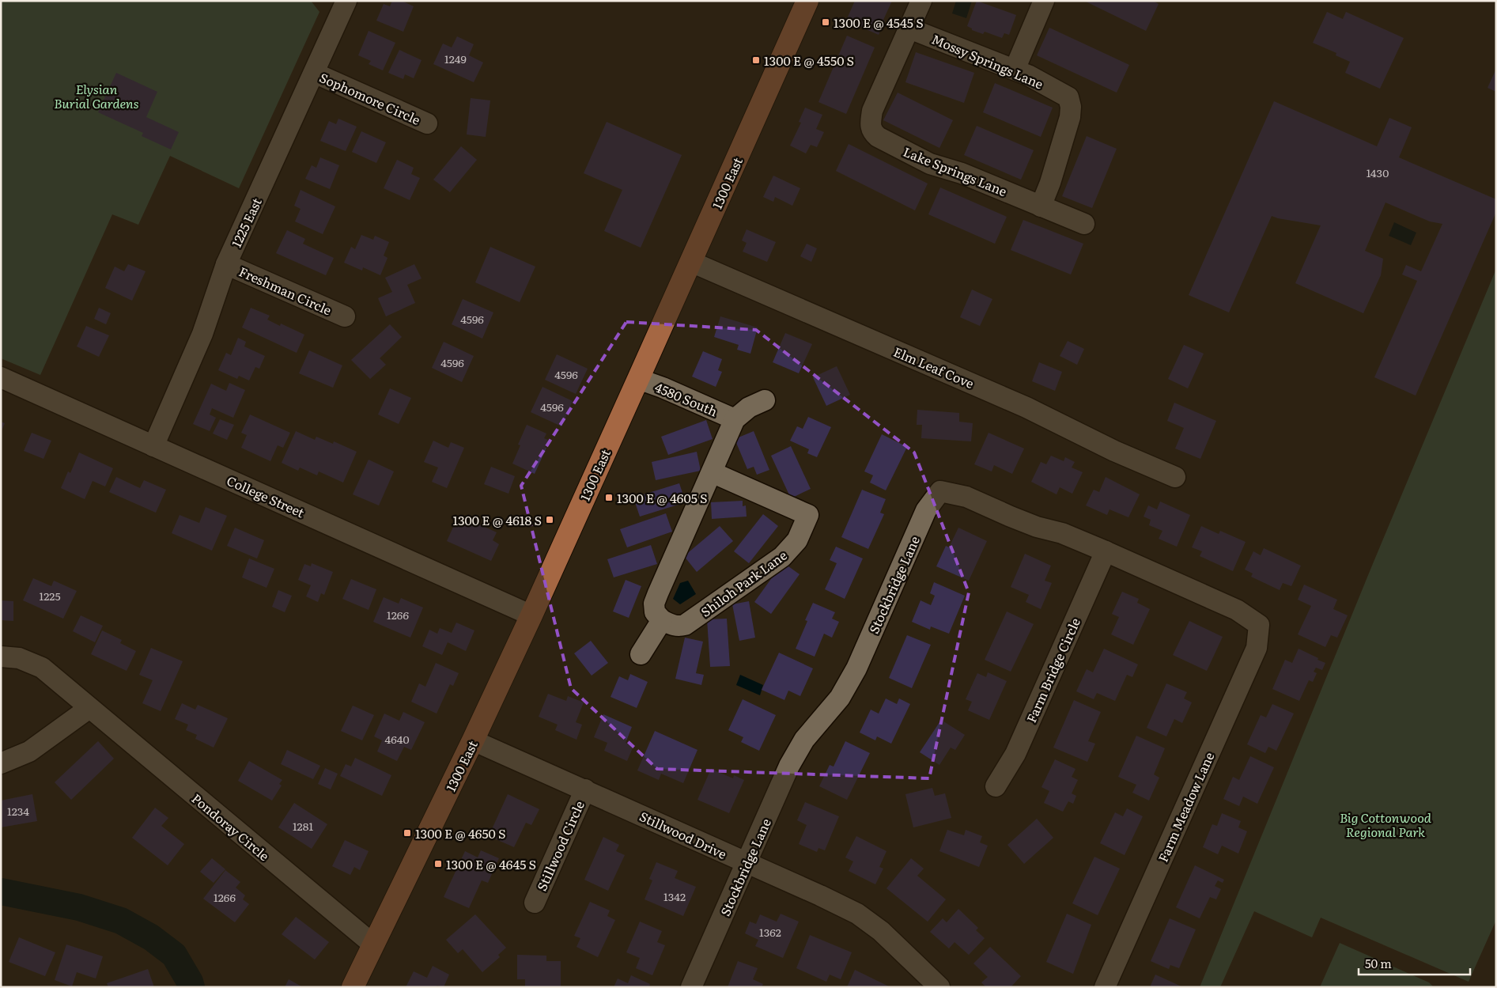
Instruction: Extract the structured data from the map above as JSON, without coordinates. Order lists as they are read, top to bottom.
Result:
{
  "streets": {
    "main road": ["1300 East"],
    "street": [
      "Mossy Springs Lane",
      "Sophomore Circle",
      "Lake Springs Lane",
      "1225 East",
      "Freshman Circle",
      "Elm Leaf Cove",
      "4580 South",
      "College Street",
      "Shiloh Park Lane",
      "Stockbridge Lane",
      "Farm Bridge Circle",
      "Farm Meadow Lane",
      "Pondoray Circle",
      "Stillwood Drive",
      "Stillwood Circle"
    ]
  },
  "crossings": [
    ["Mossy Springs Lane", "Lake Springs Lane"],
    ["Sophomore Circle", "1225 East"],
    ["1300 East", "Elm Leaf Cove"],
    ["1300 East", "4580 South"],
    ["1300 East", "College Street"],
    ["1300 East", "Pondoray Circle"],
    ["1300 East", "Stillwood Drive"],
    ["1225 East", "Freshman Circle"],
    ["1225 East", "College Street"],
    ["Stockbridge Lane", "Farm Bridge Circle"],
    ["Stockbridge Lane", "Farm Meadow Lane"],
    ["Stockbridge Lane", "Stillwood Drive"],
    ["Stillwood Drive", "Stillwood Circle"]
  ],
  "parks": ["Elysian Burial Gardens", "Big Cottonwood Regional Park"],
  "places": {
    "transit": [
      "1300 E @ 4545 S",
      "1300 E @ 4550 S",
      "1300 E @ 4605 S",
      "1300 E @ 4618 S",
      "1300 E @ 4650 S",
      "1300 E @ 4645 S"
    ]
  },
  "house_numbers": [
    "1249",
    "1430",
    "4596",
    "4596",
    "4596",
    "4596",
    "1225",
    "1266",
    "4640",
    "1234",
    "1281",
    "1342",
    "1266",
    "1362"
  ],
  "scale_bar": "50 m"
}
